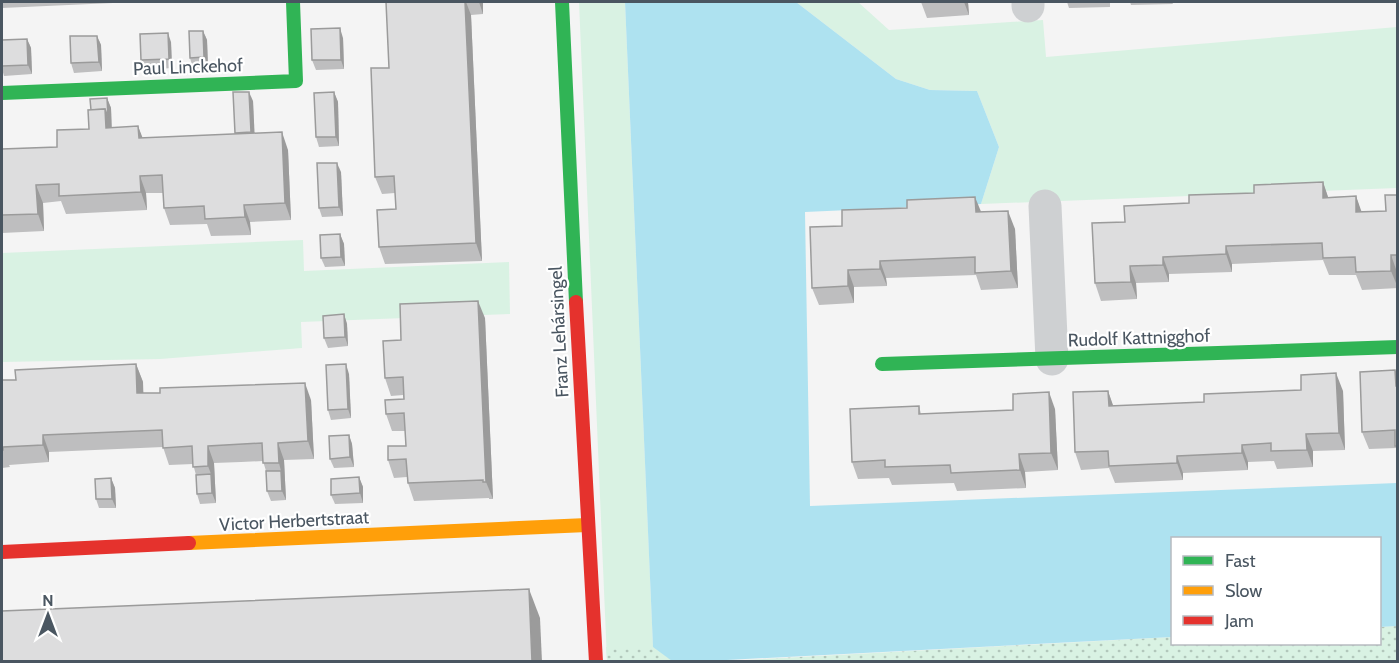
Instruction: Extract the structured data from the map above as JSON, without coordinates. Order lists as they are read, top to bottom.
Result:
{
  "streets": {
    "street": [
      "Paul Linckehof",
      "Franz Lehársingel",
      "Rudolf Kattnigghof",
      "Victor Herbertstraat"
    ]
  },
  "crossings": [
    ["Franz Lehársingel", "Victor Herbertstraat"]
  ],
  "legend": ["Fast", "Slow", "Jam"],
  "north": "top"
}
